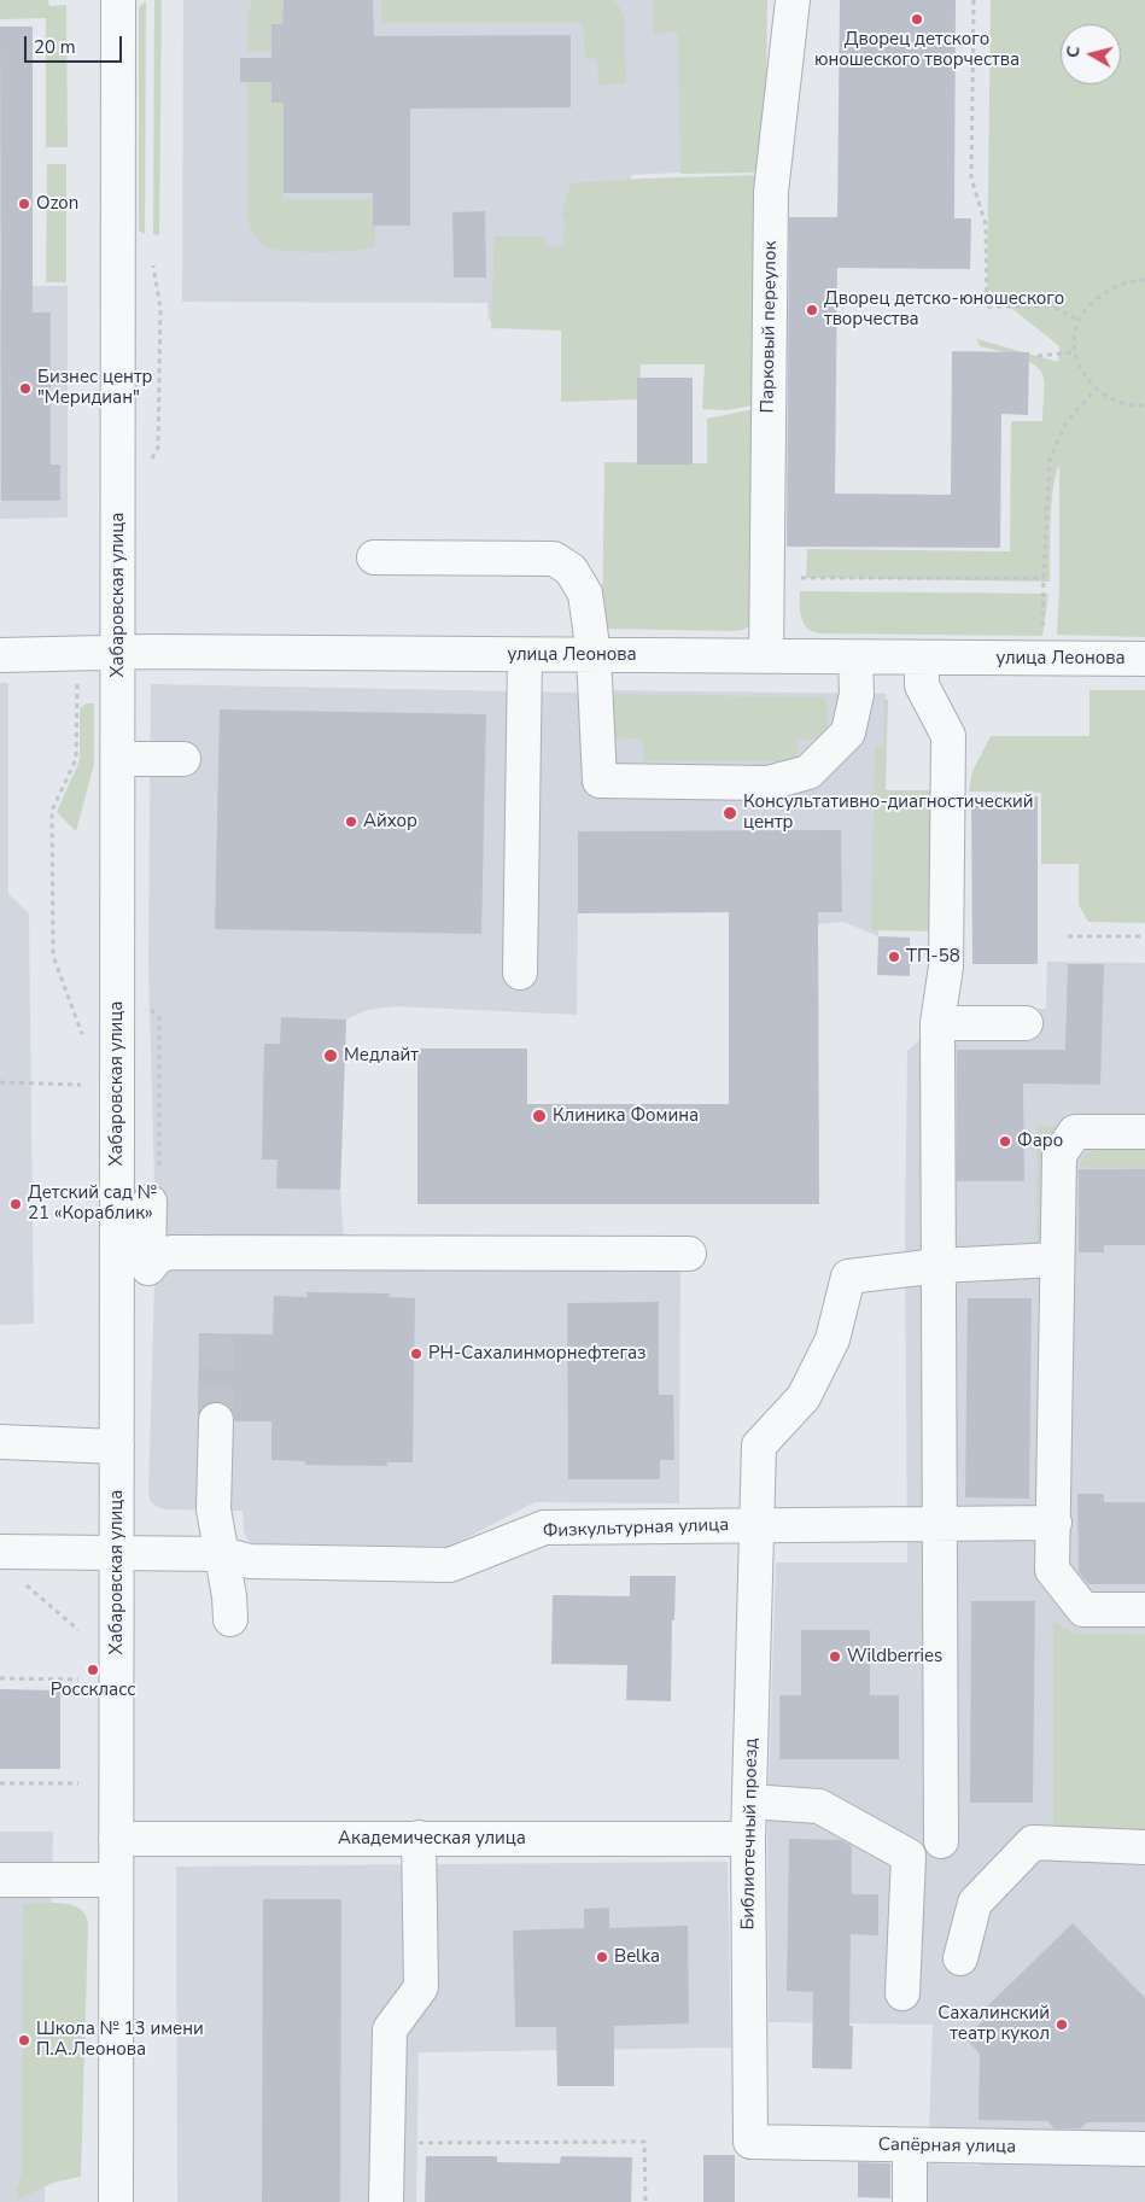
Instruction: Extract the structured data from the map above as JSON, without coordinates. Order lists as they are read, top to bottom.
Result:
{
  "streets": {
    "street": [
      "Парковый переулок",
      "Хабаровская улица",
      "улица Леонова",
      "Физкультурная улица",
      "Библиотечный проезд",
      "Академическая улица",
      "Сапёрная улица"
    ]
  },
  "crossings": [
    ["Парковый переулок", "улица Леонова"],
    ["Хабаровская улица", "улица Леонова"],
    ["Хабаровская улица", "Физкультурная улица"],
    ["Хабаровская улица", "Академическая улица"],
    ["Физкультурная улица", "Библиотечный проезд"],
    ["Библиотечный проезд", "Академическая улица"],
    ["Библиотечный проезд", "Сапёрная улица"]
  ],
  "places": [
    "Дворец детского юношеского творчества",
    "Ozon",
    "Дворец детско-юношеского творчества",
    "Бизнес центр \"Меридиан\"",
    "Консультативно-диагностический центр",
    "Айхор",
    "ТП-58",
    "Медлайт",
    "Клиника Фомина",
    "Фаро",
    "Детский сад № 21 «Кораблик»",
    "РН-Сахалинморнефтегаз",
    "Wildberries",
    "Росскласс",
    "Belka",
    "Сахалинский театр кукол",
    "Школа № 13 имени П.А.Леонова"
  ],
  "scale_bar": "20 m",
  "north": "left"
}
